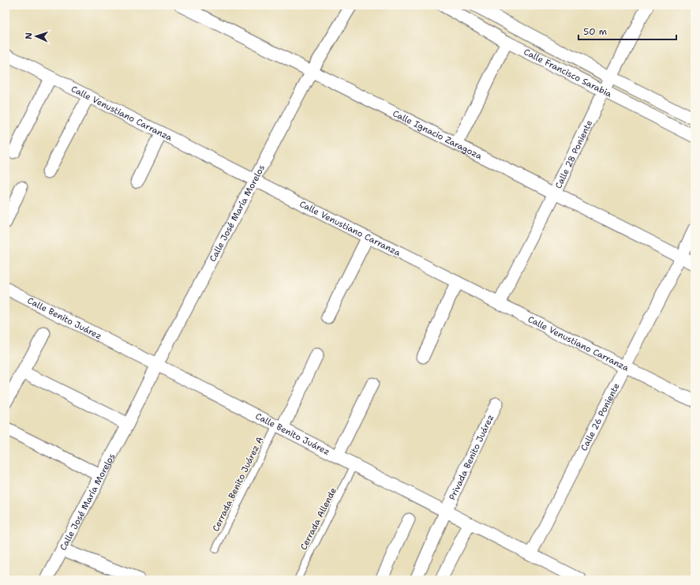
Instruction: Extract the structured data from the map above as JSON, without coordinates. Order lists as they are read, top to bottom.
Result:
{
  "streets": {
    "street": [
      "Calle Francisco Sarabia",
      "Calle Venustiano Carranza",
      "Calle Ignacio Zaragoza",
      "Calle 28 Poniente",
      "Calle José María Morelos",
      "Calle Benito Juárez",
      "Calle 26 Poniente",
      "Privada Benito Juárez"
    ],
    "lane": ["Cerrada Benito Juárez A", "Cerrada Allende"]
  },
  "crossings": [
    ["Calle Francisco Sarabia", "Calle 28 Poniente"],
    ["Calle Venustiano Carranza", "Calle 28 Poniente"],
    ["Calle Venustiano Carranza", "Calle José María Morelos"],
    ["Calle Venustiano Carranza", "Calle 26 Poniente"],
    ["Calle Ignacio Zaragoza", "Calle 28 Poniente"],
    ["Calle Ignacio Zaragoza", "Calle José María Morelos"],
    ["Calle Ignacio Zaragoza", "Calle 26 Poniente"],
    ["Calle José María Morelos", "Calle Benito Juárez"],
    ["Calle Benito Juárez", "Calle 26 Poniente"],
    ["Calle Benito Juárez", "Privada Benito Juárez"],
    ["Calle Benito Juárez", "Cerrada Benito Juárez A"],
    ["Calle Benito Juárez", "Cerrada Allende"]
  ],
  "scale_bar": "50 m",
  "north": "left"
}
